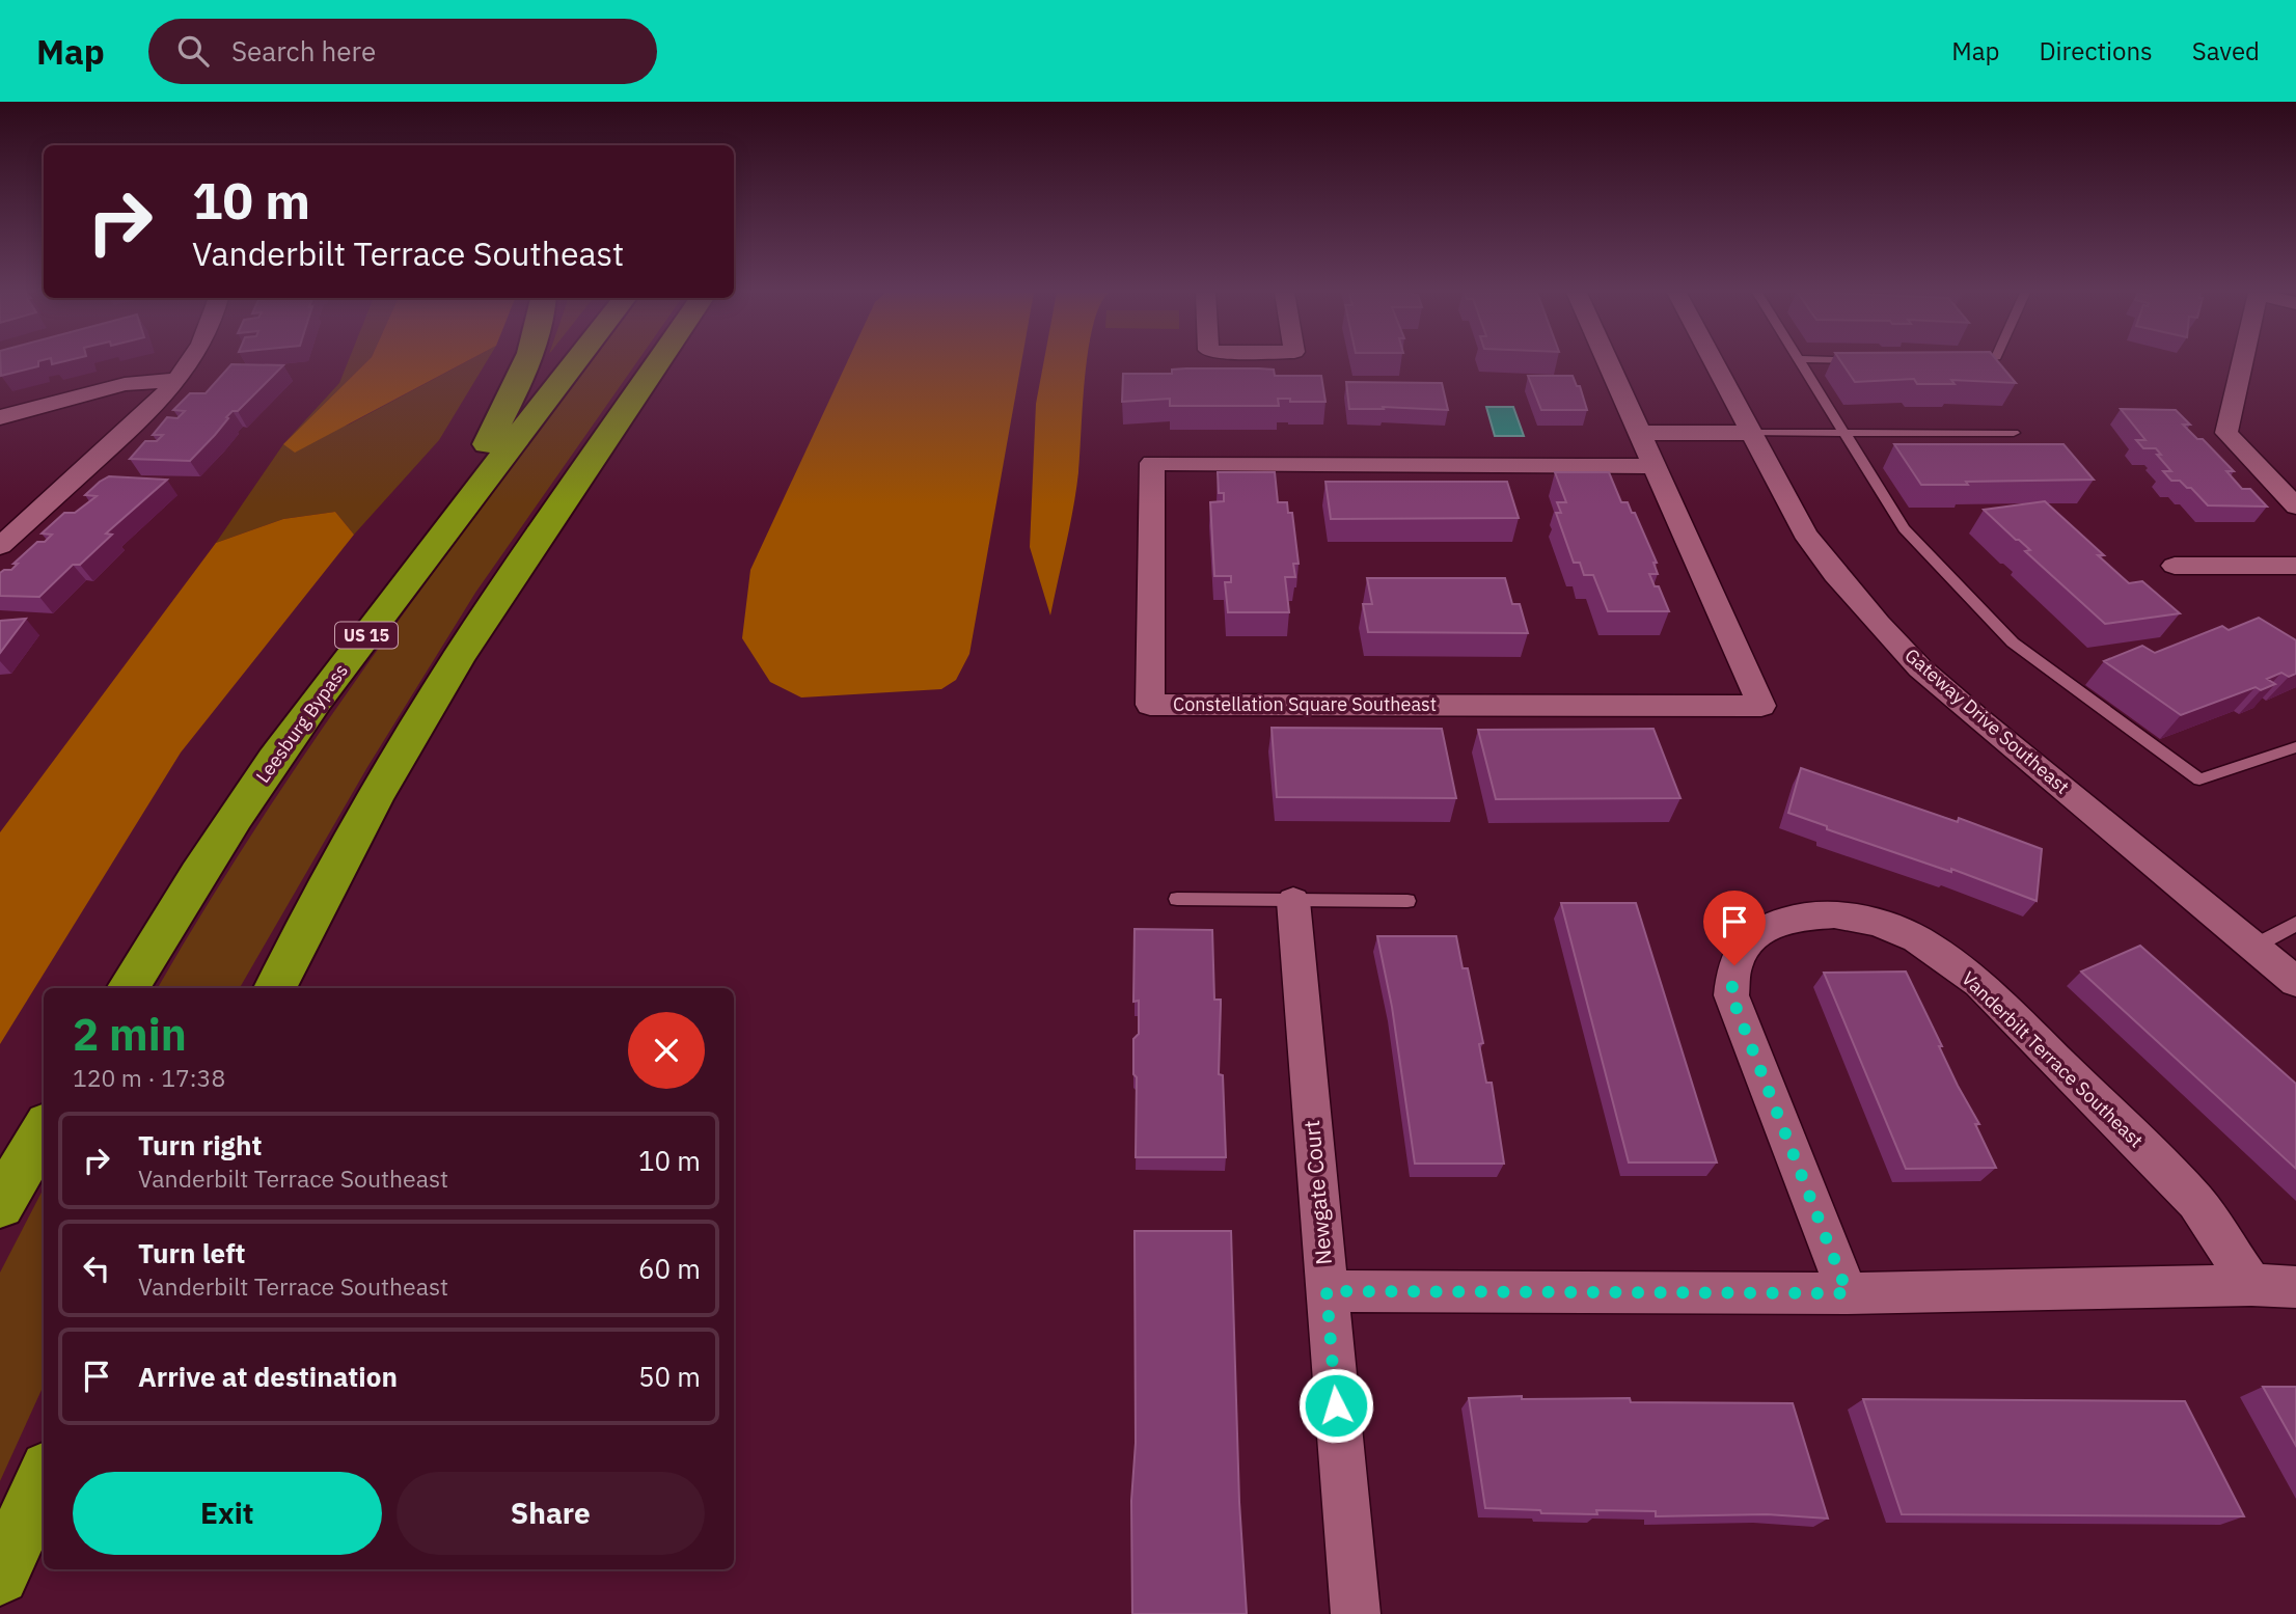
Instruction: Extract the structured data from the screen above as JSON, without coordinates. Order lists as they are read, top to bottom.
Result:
{
  "streets": {
    "highway": ["US 15", "Leesburg Bypass"],
    "street": [
      "Constellation Square Southeast",
      "Gateway Drive Southeast",
      "Vanderbilt Terrace Southeast",
      "Newgate Court"
    ]
  },
  "page": {
    "header": "Map",
    "search": "Search here",
    "nav": ["Map", "Directions", "Saved"],
    "turn": ["10 m", "Vanderbilt Terrace Southeast"],
    "heading": ["2 min", "120 m · 17:38"],
    "list": [
      {
        "name": "Turn right",
        "note": "Vanderbilt Terrace Southeast",
        "value": "10 m"
      },
      {
        "name": "Turn left",
        "note": "Vanderbilt Terrace Southeast",
        "value": "60 m"
      },
      {
        "name": "Arrive at destination",
        "value": "50 m"
      }
    ],
    "buttons": ["Exit", "Share"]
  }
}
